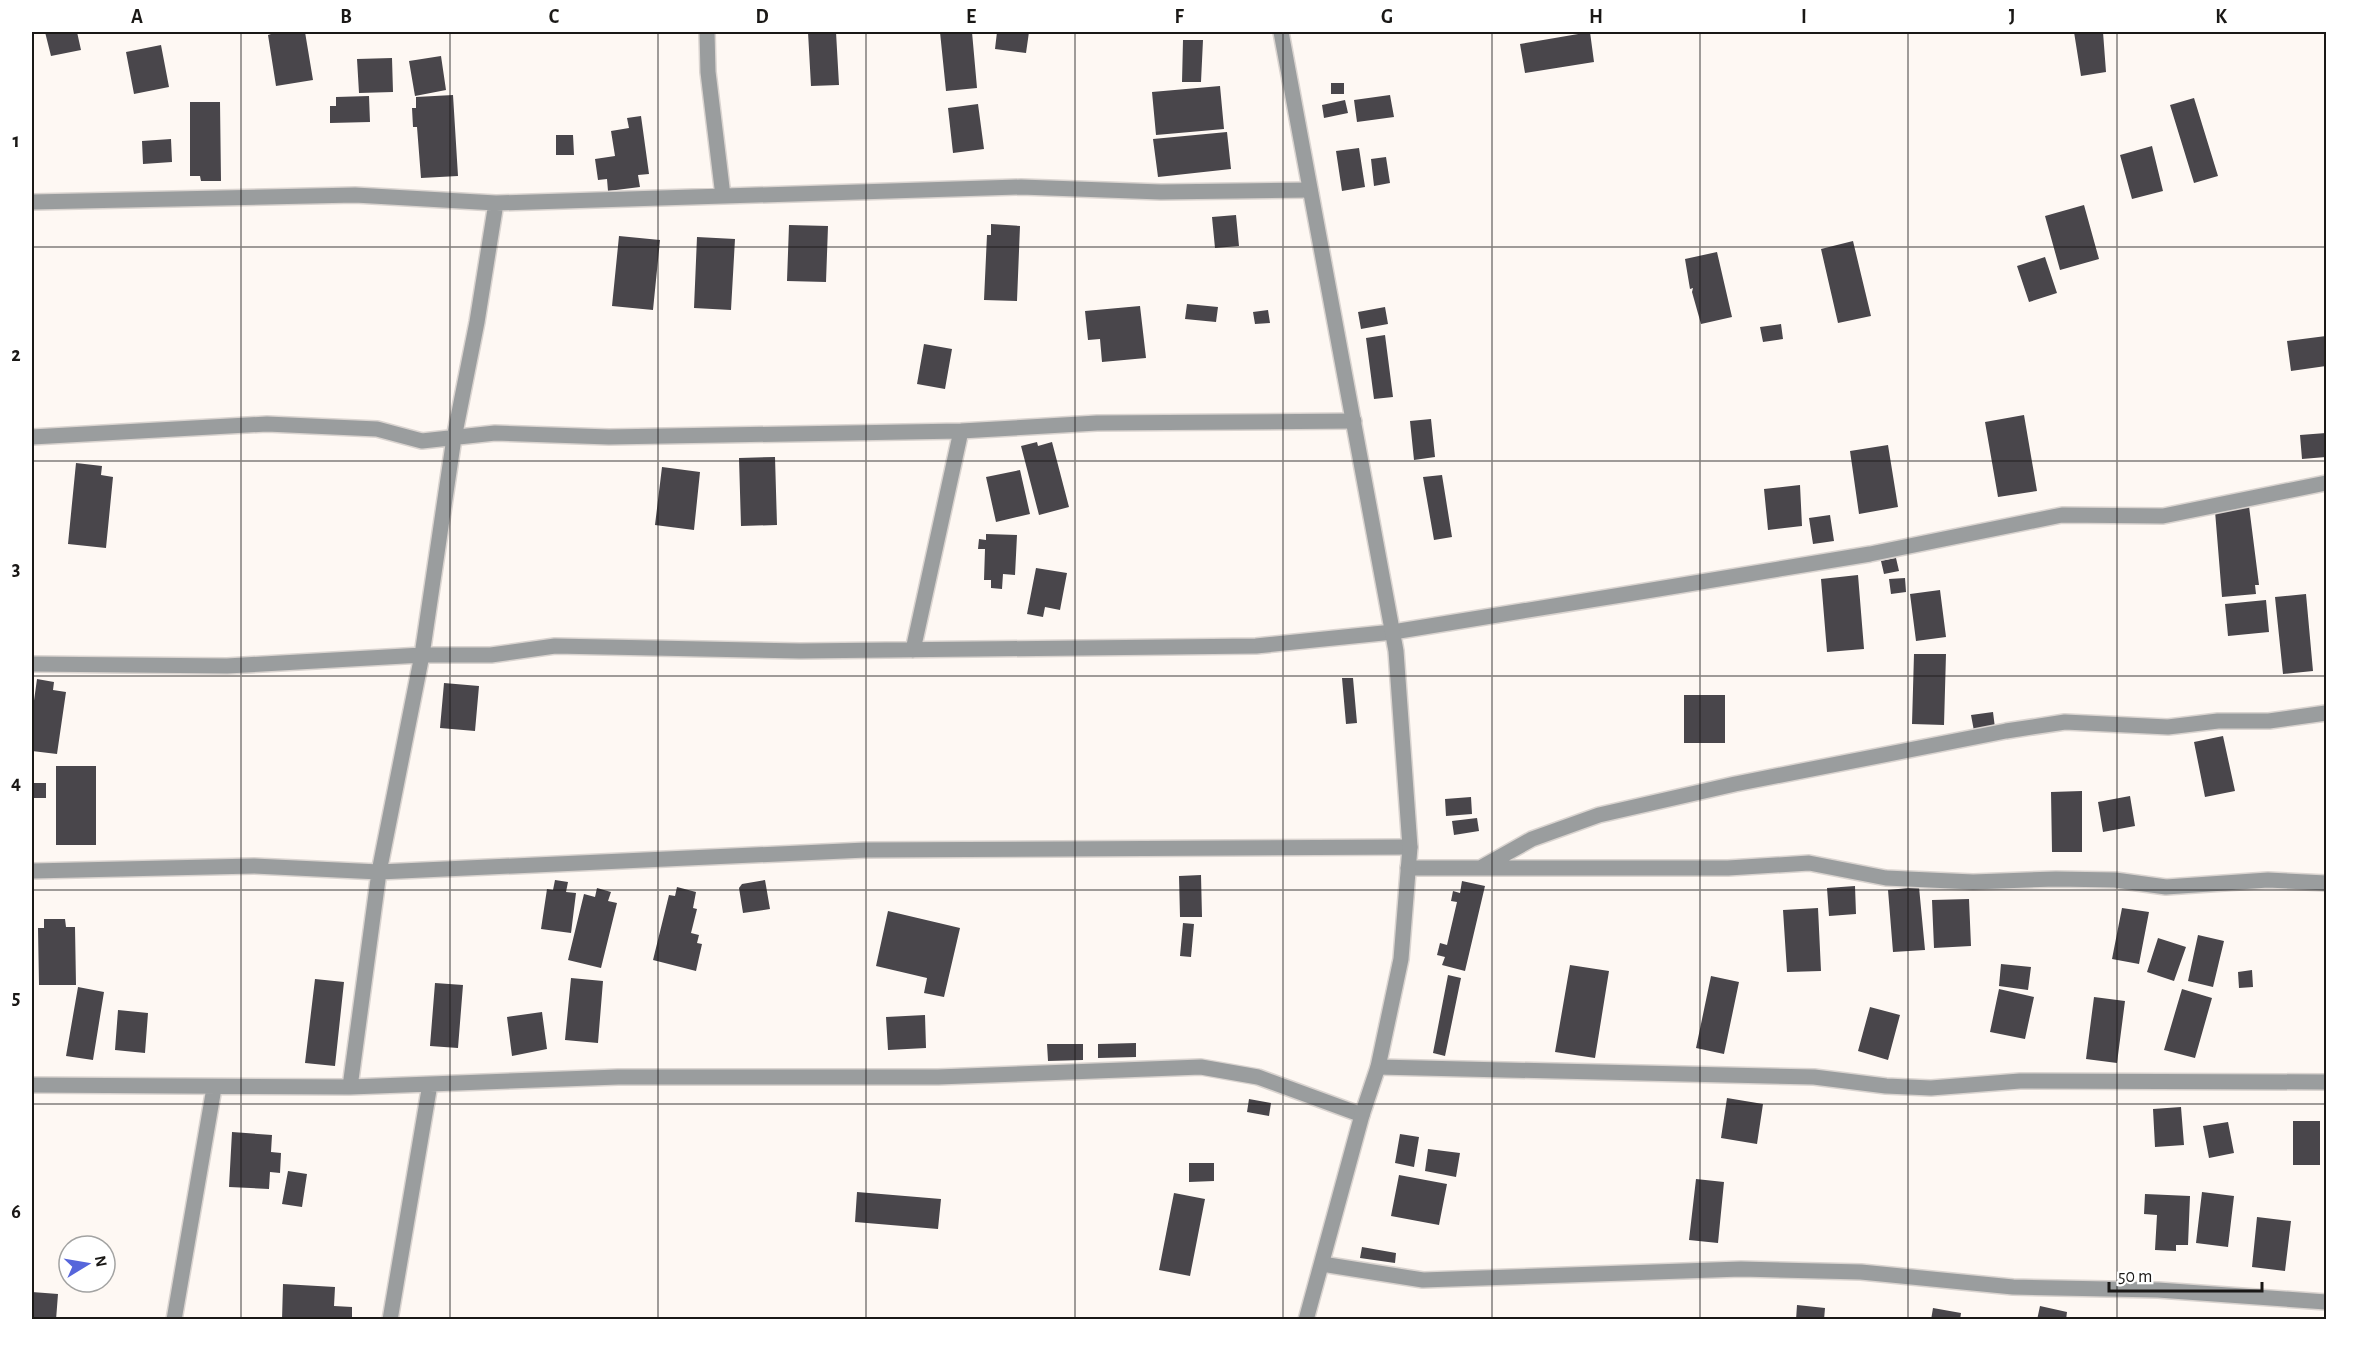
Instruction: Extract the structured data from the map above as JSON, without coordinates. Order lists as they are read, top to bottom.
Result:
{
  "scale_bar": "50 m",
  "north": "right",
  "grid": {
    "columns": [
      "A",
      "B",
      "C",
      "D",
      "E",
      "F",
      "G",
      "H",
      "I",
      "J",
      "K"
    ],
    "rows": [
      "1",
      "2",
      "3",
      "4",
      "5",
      "6"
    ]
  }
}
